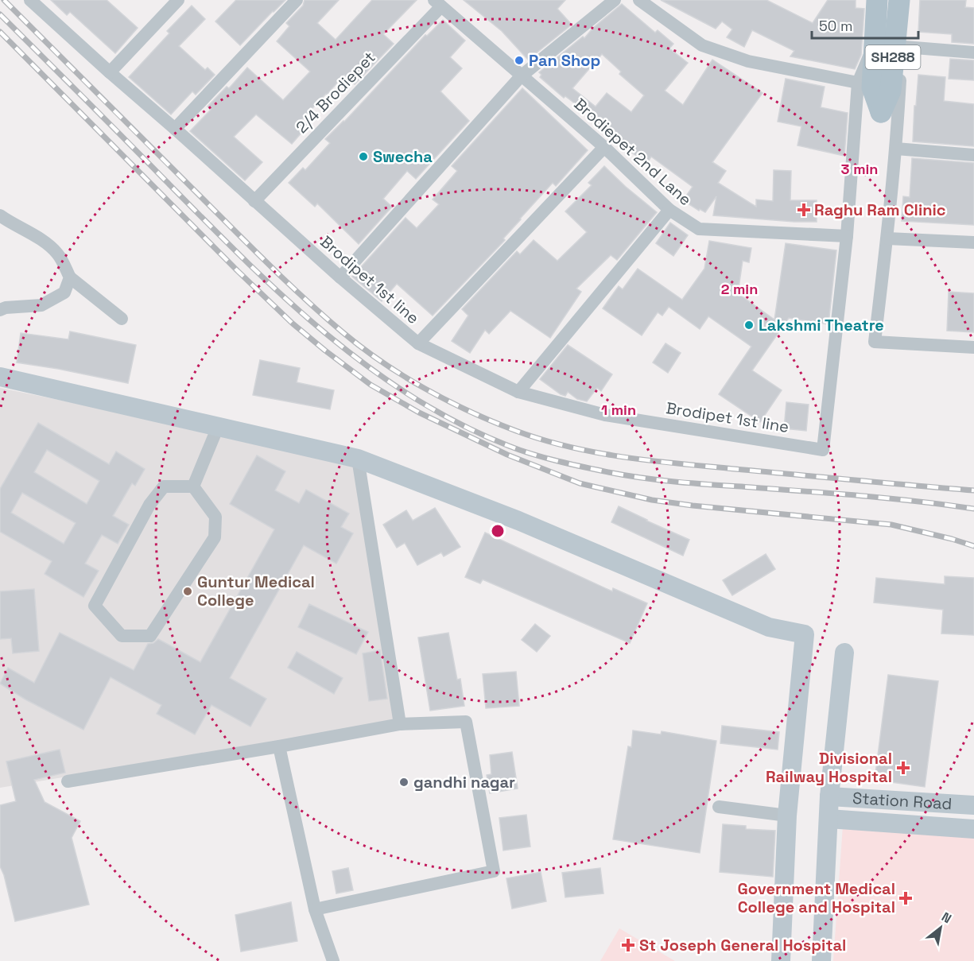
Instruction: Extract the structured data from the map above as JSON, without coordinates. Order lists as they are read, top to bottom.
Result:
{
  "streets": {
    "main road": ["SH288"],
    "street": [
      "2/4 Brodiepet",
      "Brodiepet 2nd Lane",
      "Brodipet 1st line",
      "Station Road"
    ]
  },
  "crossings": [
    ["SH288", "Brodipet 1st line"],
    ["2/4 Brodiepet", "Brodiepet 2nd Lane"],
    ["2/4 Brodiepet", "Brodipet 1st line"],
    ["Brodiepet 2nd Lane", "Brodipet 1st line"]
  ],
  "places": {
    "other": [
      "Pan Shop",
      "Swecha",
      "Lakshmi Theatre",
      "Guntur Medical College",
      "gandhi nagar"
    ],
    "health": [
      "Raghu Ram Clinic",
      "Divisional Railway Hospital",
      "Government Medical College and Hospital",
      "St Joseph General Hospital"
    ]
  },
  "scale_bar": "50 m",
  "north": "top right",
  "rings": ["3 min", "2 min", "1 min"]
}
